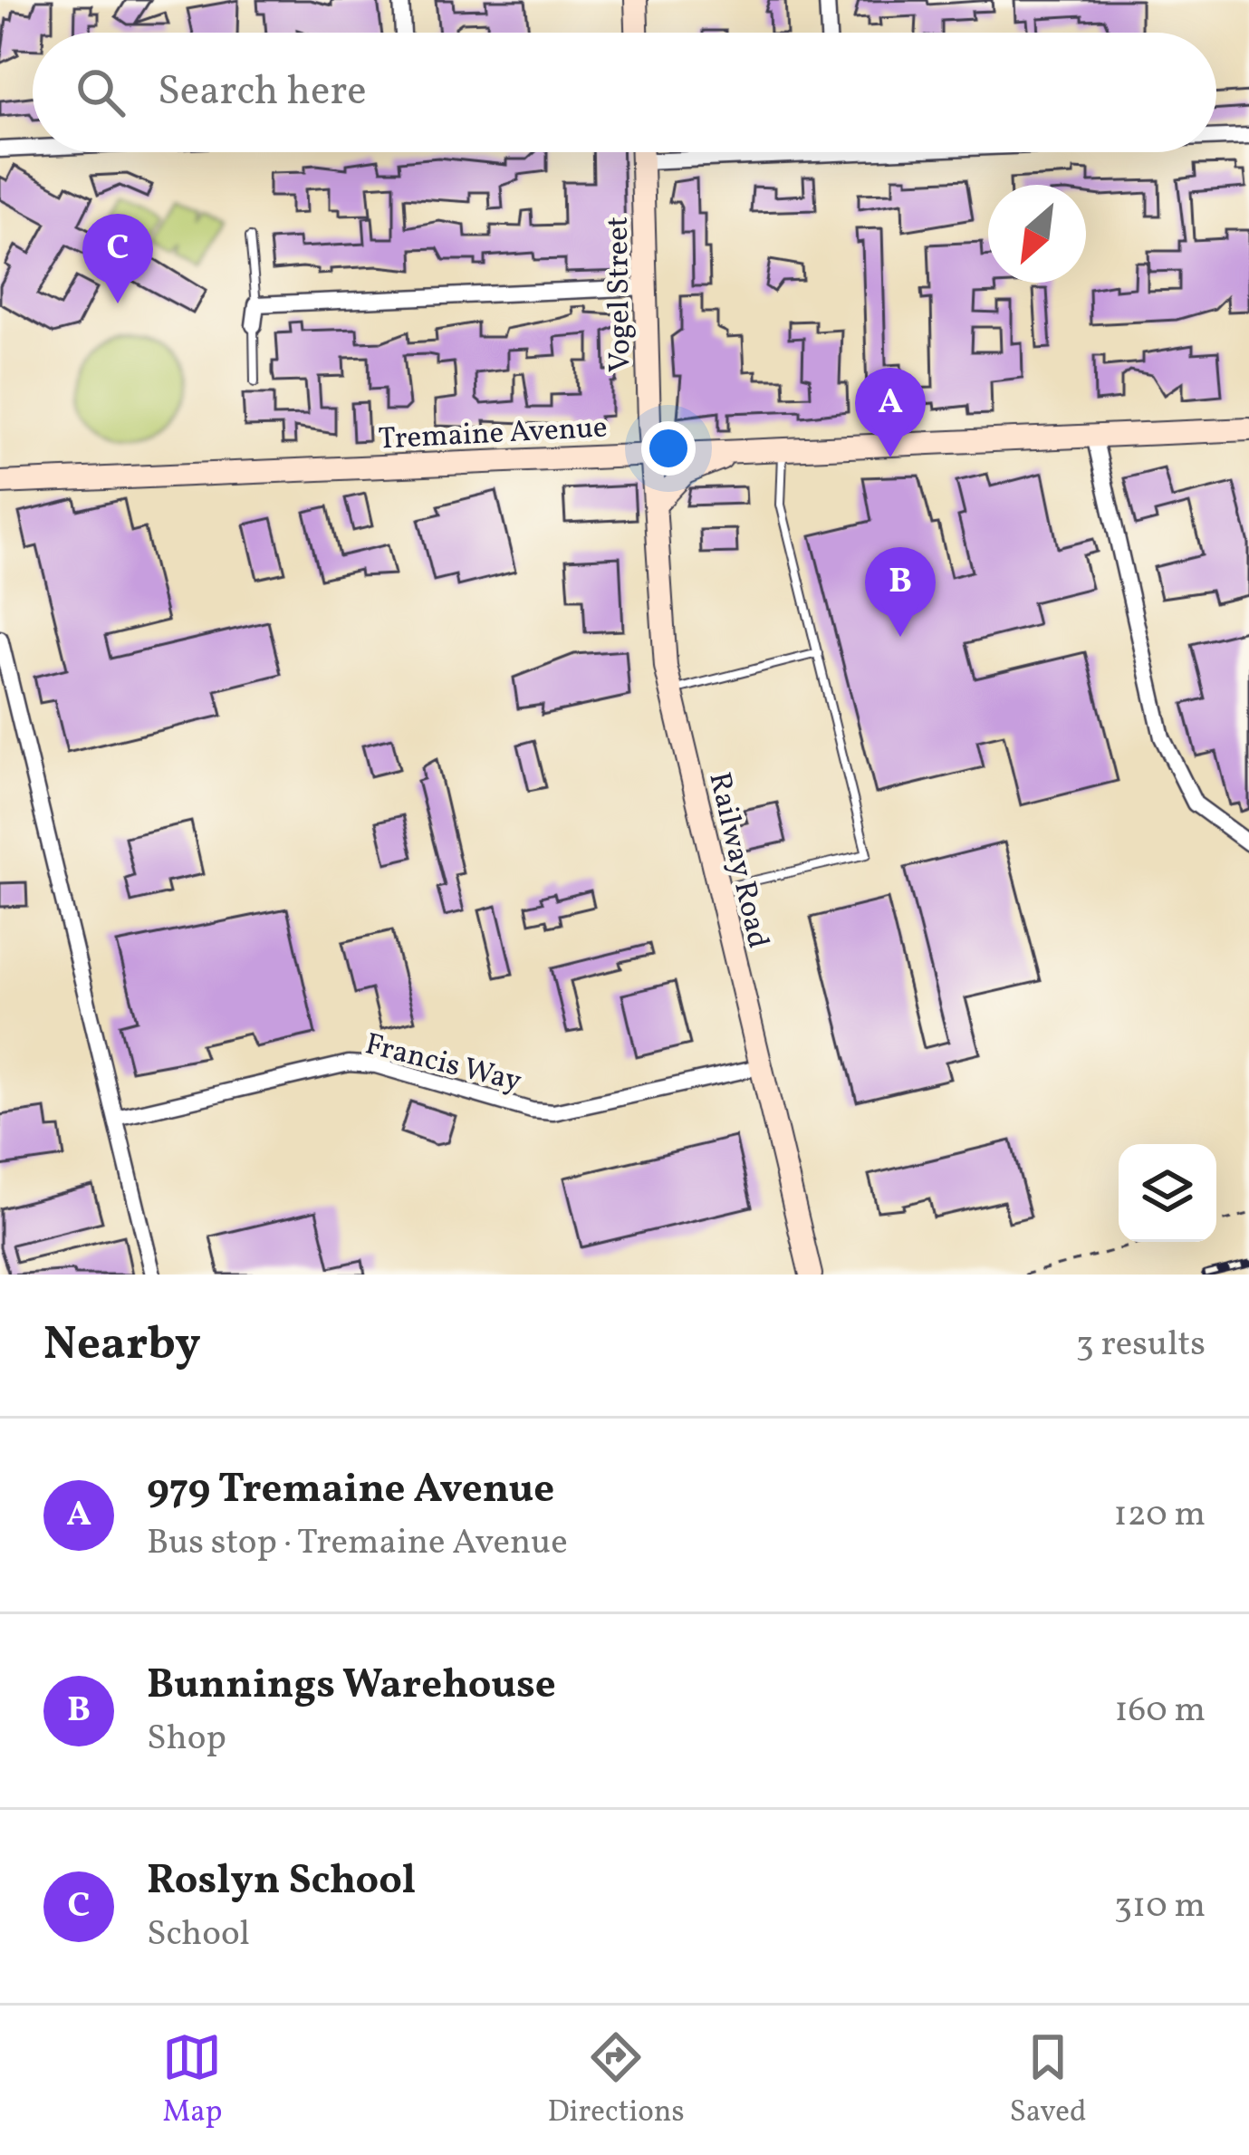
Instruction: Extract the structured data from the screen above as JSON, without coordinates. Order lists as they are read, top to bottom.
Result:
{
  "streets": {
    "main road": ["Vogel Street", "Tremaine Avenue", "Railway Road"],
    "street": ["Francis Way"]
  },
  "crossings": [
    ["Vogel Street", "Tremaine Avenue"],
    ["Vogel Street", "Railway Road"],
    ["Tremaine Avenue", "Railway Road"],
    ["Railway Road", "Francis Way"]
  ],
  "north": "bottom left",
  "page": {
    "search": "Search here",
    "pins": ["C", "A", "B"],
    "heading": ["Nearby", "3 results"],
    "list": [
      {
        "mark": "A",
        "name": "979 Tremaine Avenue",
        "note": "Bus stop · Tremaine Avenue",
        "value": "120 m"
      },
      {
        "mark": "B",
        "name": "Bunnings Warehouse",
        "note": "Shop",
        "value": "160 m"
      },
      {
        "mark": "C",
        "name": "Roslyn School",
        "note": "School",
        "value": "310 m"
      }
    ],
    "nav": ["Map", "Directions", "Saved"]
  }
}
